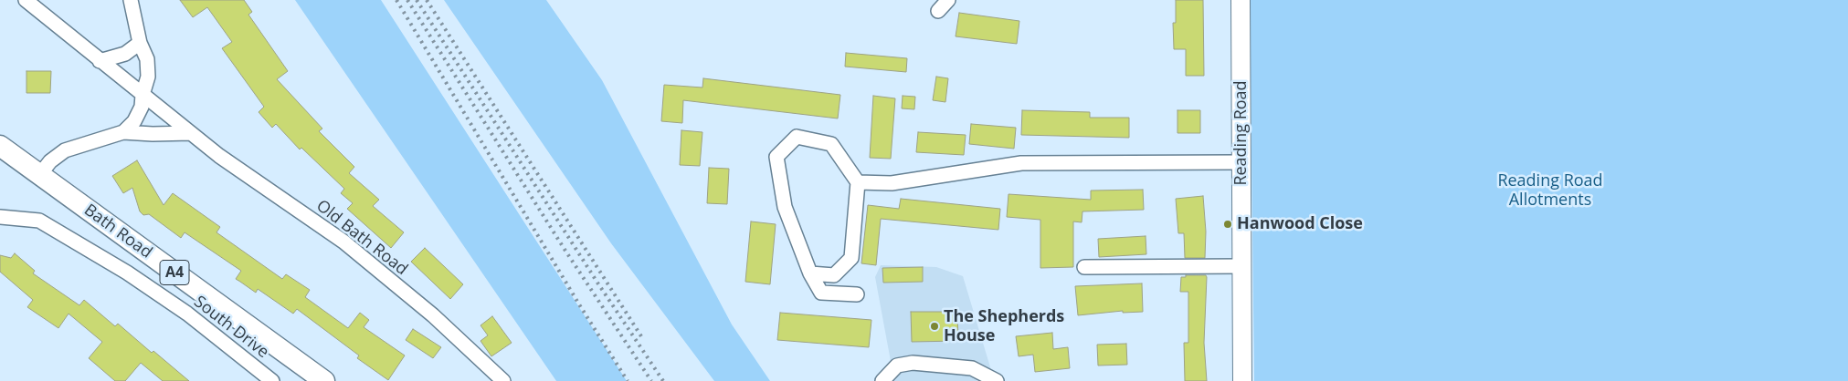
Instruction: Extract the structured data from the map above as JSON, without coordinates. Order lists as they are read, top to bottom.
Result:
{
  "streets": {
    "main road": ["Bath Road", "A4"],
    "street": ["Reading Road", "Old Bath Road", "South Drive"]
  },
  "parks": ["Reading Road Allotments"],
  "places": ["Hanwood Close", "The Shepherds House"]
}
